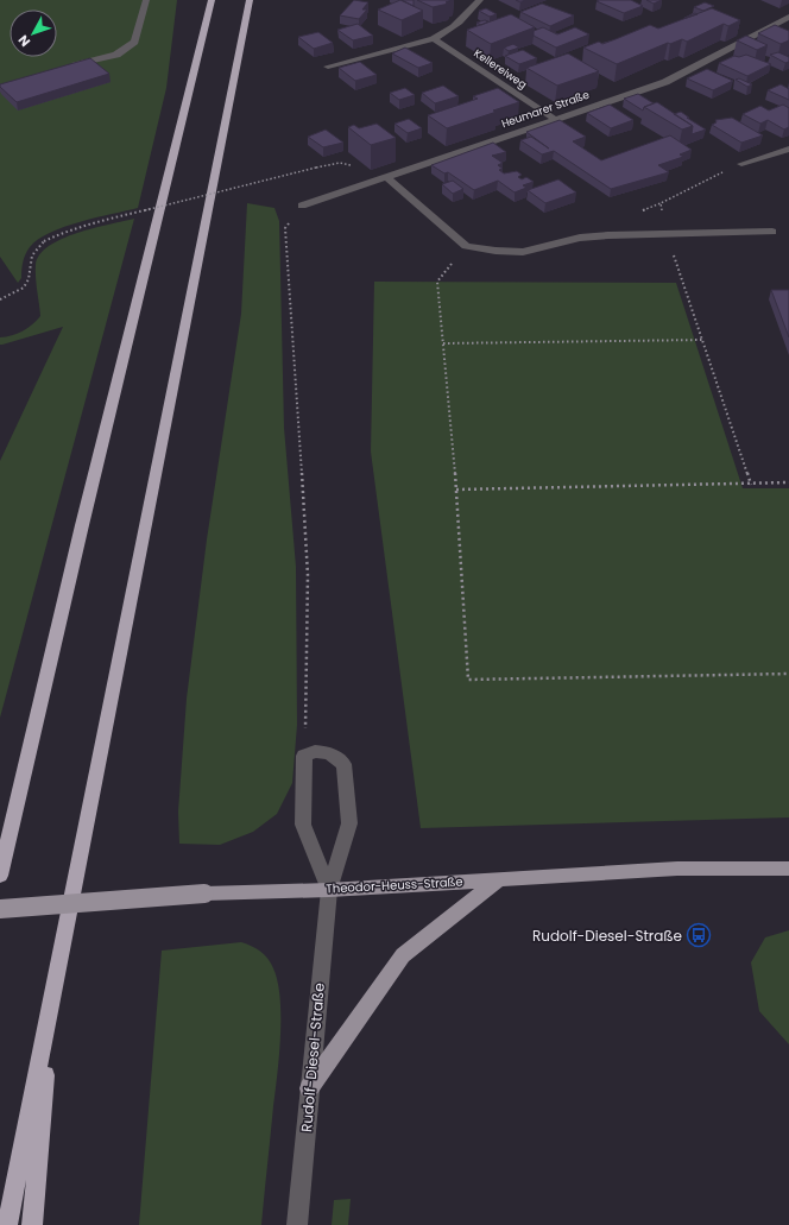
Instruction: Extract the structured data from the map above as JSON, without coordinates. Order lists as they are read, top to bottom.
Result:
{
  "streets": {
    "main road": ["Theodor-Heuss-Straße"],
    "street": ["Kellereiweg", "Heumarer Straße", "Rudolf-Diesel-Straße"]
  },
  "crossings": [
    ["Kellereiweg", "Heumarer Straße"],
    ["Theodor-Heuss-Straße", "Rudolf-Diesel-Straße"]
  ],
  "places": {
    "bus stop": ["Rudolf-Diesel-Straße"]
  },
  "north": "bottom left"
}
